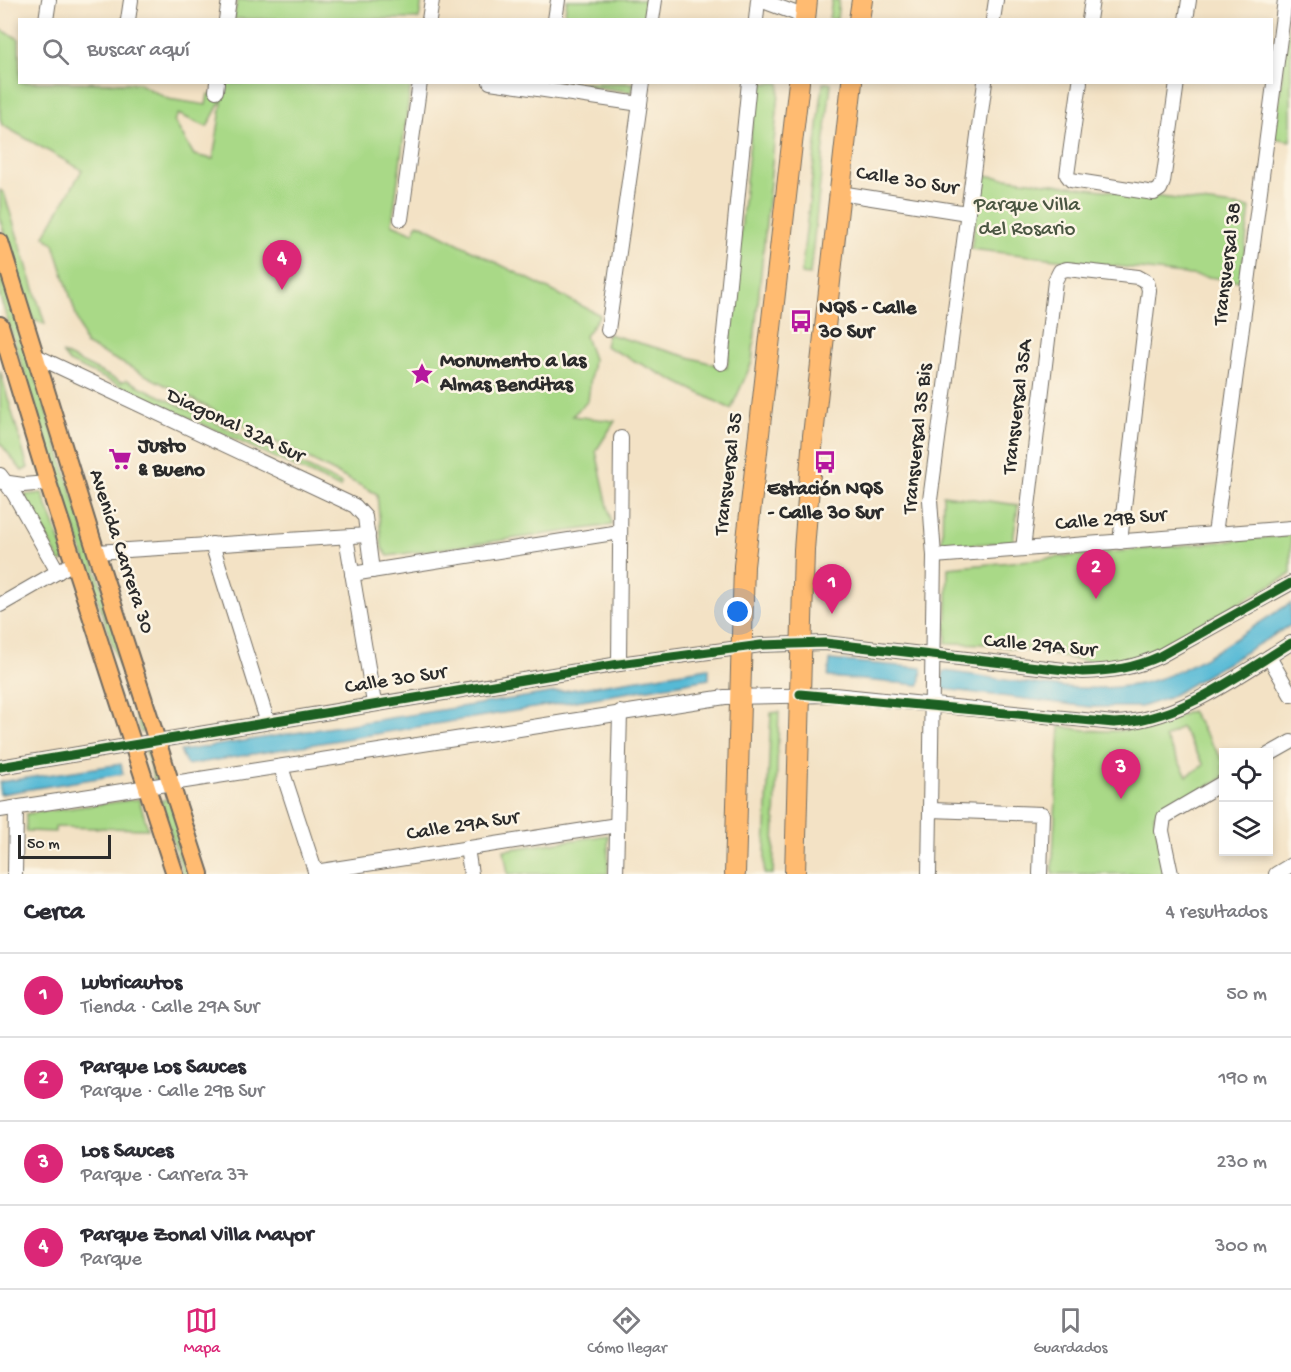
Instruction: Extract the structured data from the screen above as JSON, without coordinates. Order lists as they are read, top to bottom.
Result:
{
  "streets": {
    "highway": ["Transversal 35"],
    "main road": ["Avenida Carrera 30"],
    "street": [
      "Calle 30 Sur",
      "Transversal 38",
      "Transversal 35A",
      "Diagonal 32A Sur",
      "Transversal 35 Bis",
      "Calle 29B Sur",
      "Calle 29A Sur"
    ]
  },
  "crossings": [
    ["Calle 30 Sur", "Transversal 35 Bis"],
    ["Calle 30 Sur", "Transversal 35"],
    ["Calle 30 Sur", "Avenida Carrera 30"],
    ["Calle 30 Sur", "Calle 29A Sur"],
    ["Transversal 38", "Calle 29B Sur"],
    ["Transversal 35A", "Calle 29B Sur"],
    ["Diagonal 32A Sur", "Avenida Carrera 30"],
    ["Transversal 35 Bis", "Calle 29B Sur"],
    ["Transversal 35 Bis", "Calle 29A Sur"]
  ],
  "parks": ["Parque Villa del Rosario"],
  "places": {
    "bus stop": ["NQS - Calle 30 Sur", "Estación NQS - Calle 30 Sur"],
    "place": ["Monumento a las Almas Benditas"],
    "supermarket": ["Justo & Bueno"]
  },
  "scale_bar": "50 m",
  "page": {
    "search": "Buscar aquí",
    "pins": [
      "4",
      "2",
      "1",
      "3"
    ],
    "scale": "50 m",
    "heading": ["Cerca", "4 resultados"],
    "list": [
      {
        "mark": "1",
        "name": "Lubricautos",
        "note": "Tienda · Calle 29A Sur",
        "value": "50 m"
      },
      {
        "mark": "2",
        "name": "Parque Los Sauces",
        "note": "Parque · Calle 29B Sur",
        "value": "190 m"
      },
      {
        "mark": "3",
        "name": "Los Sauces",
        "note": "Parque · Carrera 37",
        "value": "230 m"
      },
      {
        "mark": "4",
        "name": "Parque Zonal Villa Mayor",
        "note": "Parque",
        "value": "300 m"
      }
    ],
    "nav": ["Mapa", "Cómo llegar", "Guardados"]
  }
}
